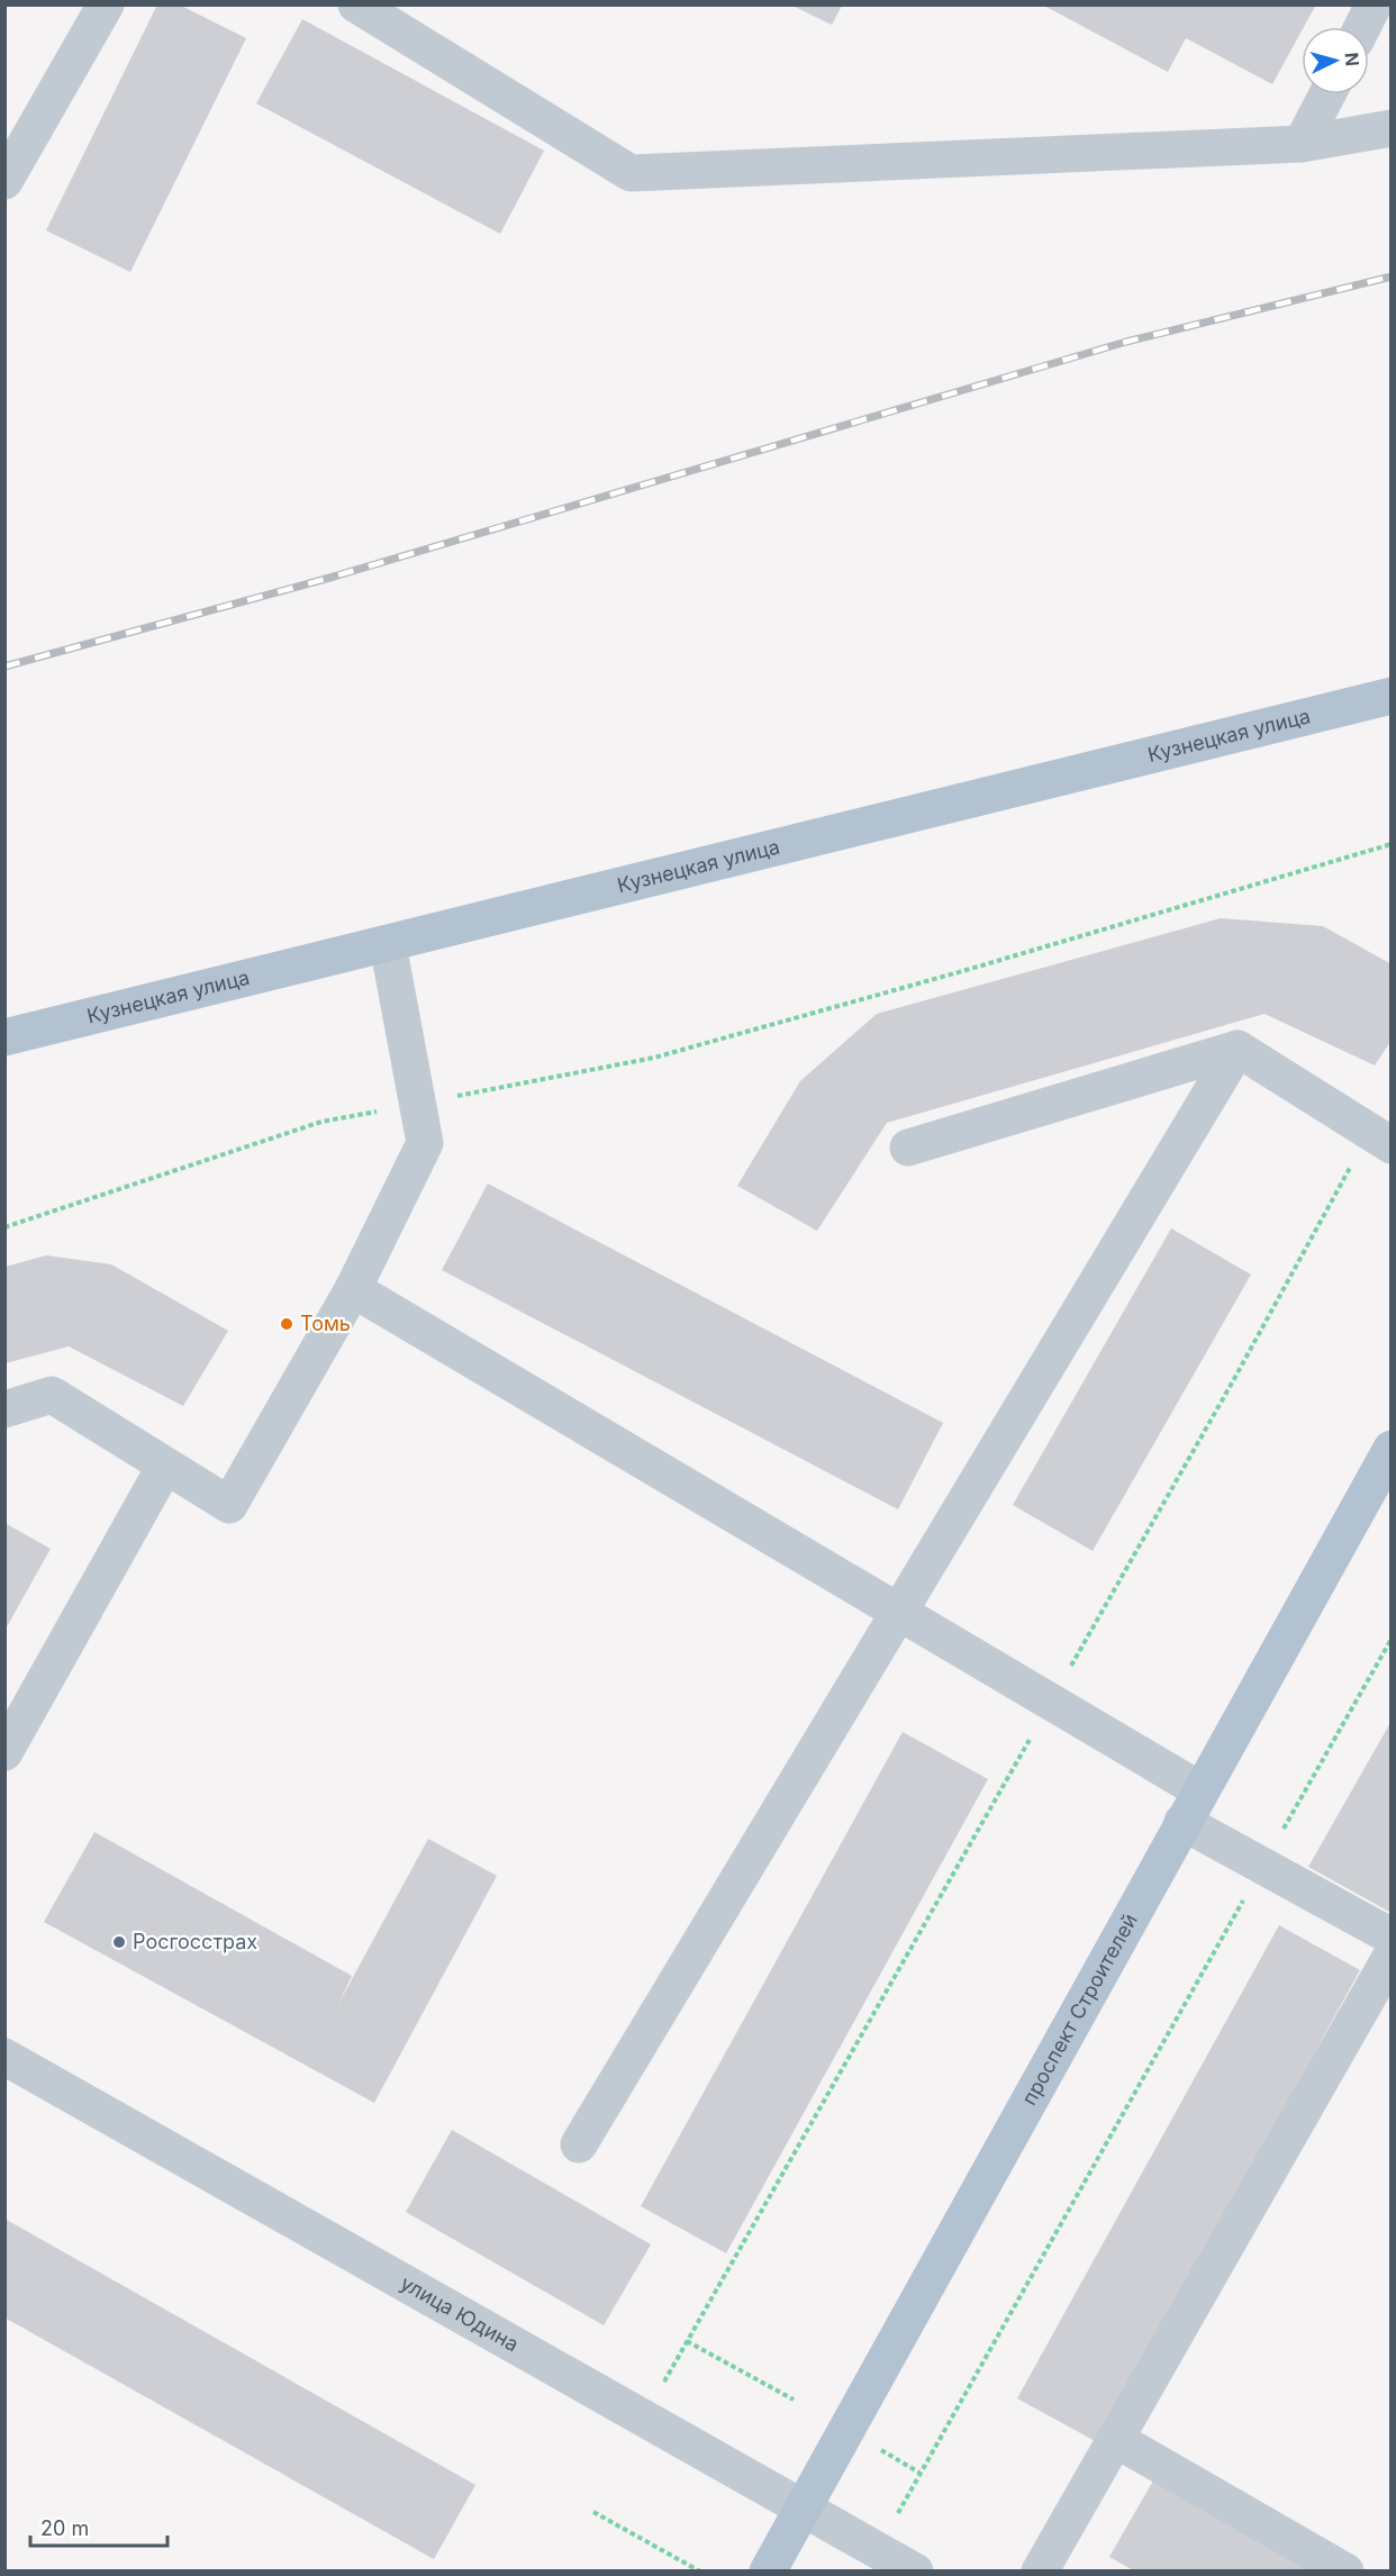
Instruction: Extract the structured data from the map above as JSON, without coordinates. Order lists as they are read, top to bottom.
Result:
{
  "streets": {
    "main road": ["Кузнецкая улица", "проспект Строителей"],
    "street": ["улица Юдина"]
  },
  "crossings": [
    ["проспект Строителей", "улица Юдина"]
  ],
  "places": ["Томь", "Росгосстрах"],
  "scale_bar": "20 m",
  "north": "right"
}
